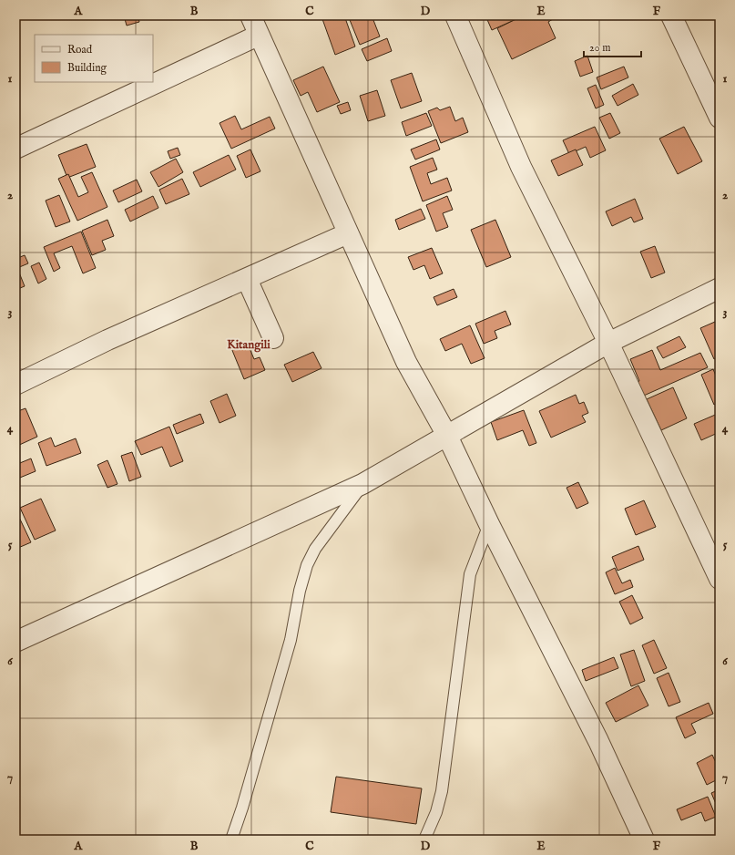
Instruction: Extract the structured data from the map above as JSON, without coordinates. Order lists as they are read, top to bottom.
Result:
{
  "districts": ["Kitangili"],
  "legend": ["Road", "Building"],
  "scale_bar": "20 m",
  "grid": {
    "columns": [
      "A",
      "B",
      "C",
      "D",
      "E",
      "F"
    ],
    "rows": [
      "1",
      "2",
      "3",
      "4",
      "5",
      "6",
      "7"
    ]
  }
}
